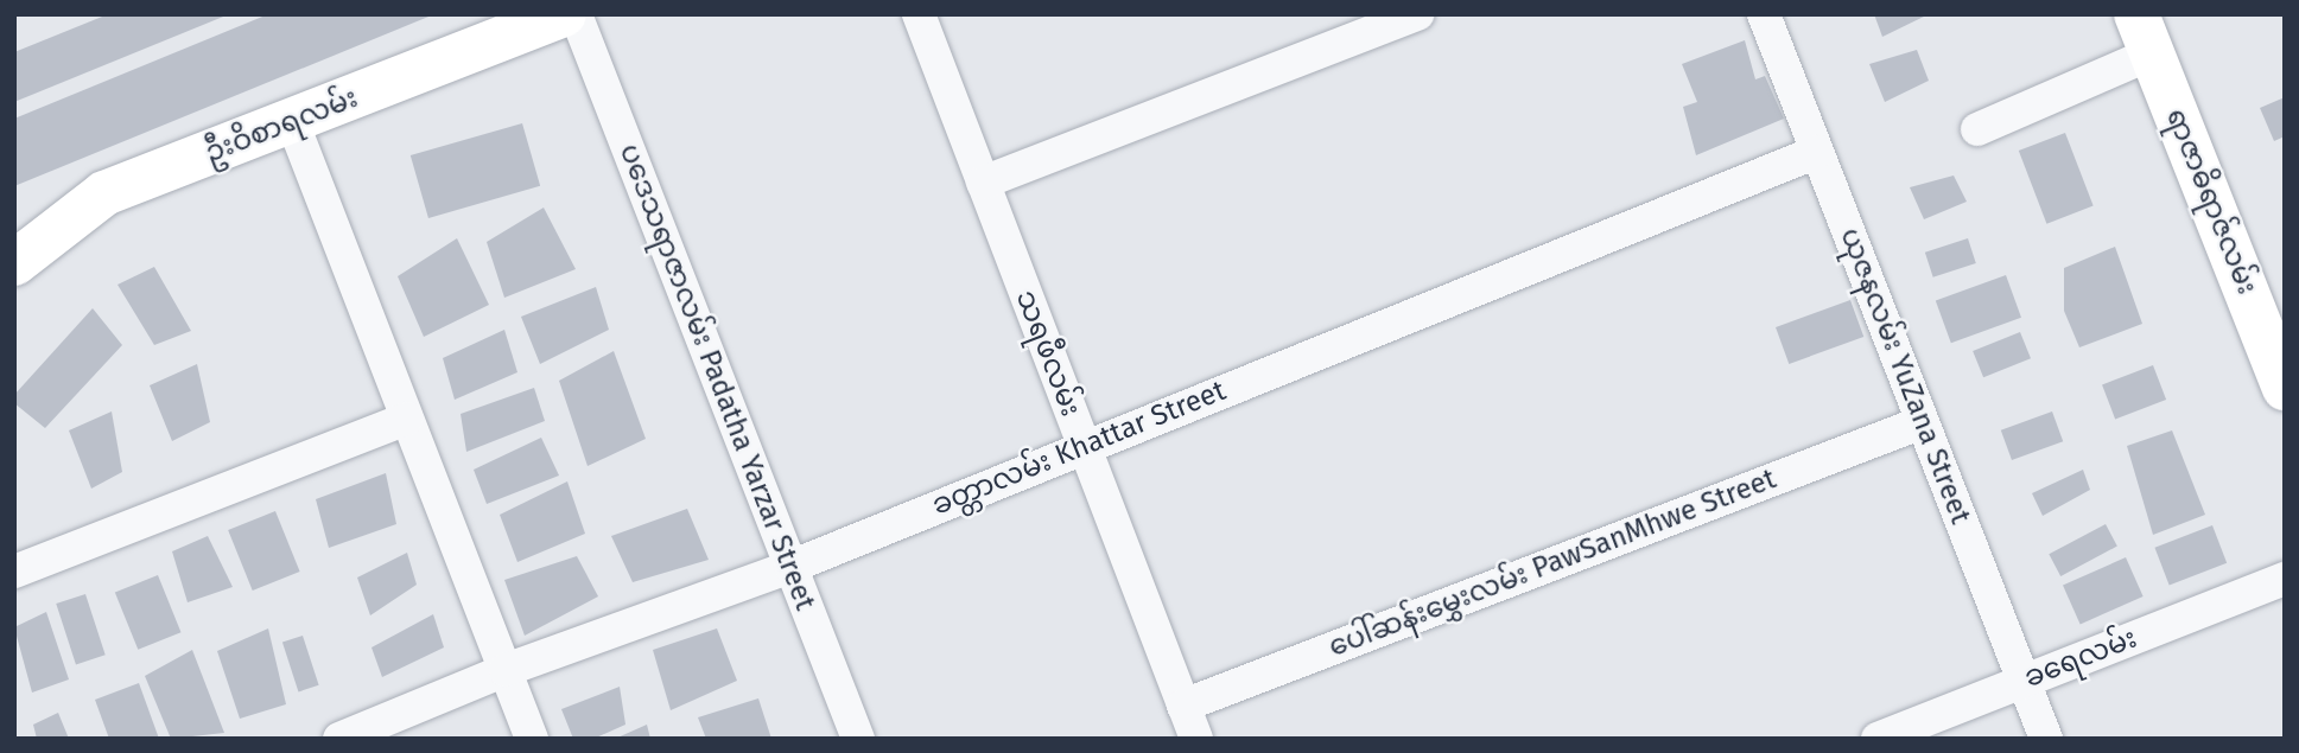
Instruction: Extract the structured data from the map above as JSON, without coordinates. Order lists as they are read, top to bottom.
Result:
{
  "streets": {
    "main road": ["ဦးဝိစာရလမ်း", "ရာဇာဓိရာဇ်လမ်း"],
    "street": [
      "သရဖီလမ်း",
      "ယုဇနလမ်း YuZana Street",
      "ပဒေသရာဇာလမ်း Padatha Yarzar Street",
      "ခတ္တာလမ်း Khattar Street",
      "ပေါ်ဆန်းမွှေးလမ်း PawSanMhwe Street",
      "ခရေလမ်း"
    ]
  },
  "crossings": [
    ["သရဖီလမ်း", "ခတ္တာလမ်း Khattar Street"],
    ["သရဖီလမ်း", "ပေါ်ဆန်းမွှေးလမ်း PawSanMhwe Street"],
    ["ယုဇနလမ်း YuZana Street", "ခတ္တာလမ်း Khattar Street"],
    ["ယုဇနလမ်း YuZana Street", "ပေါ်ဆန်းမွှေးလမ်း PawSanMhwe Street"],
    ["ယုဇနလမ်း YuZana Street", "ခရေလမ်း"],
    ["ပဒေသရာဇာလမ်း Padatha Yarzar Street", "ခတ္တာလမ်း Khattar Street"]
  ]
}
